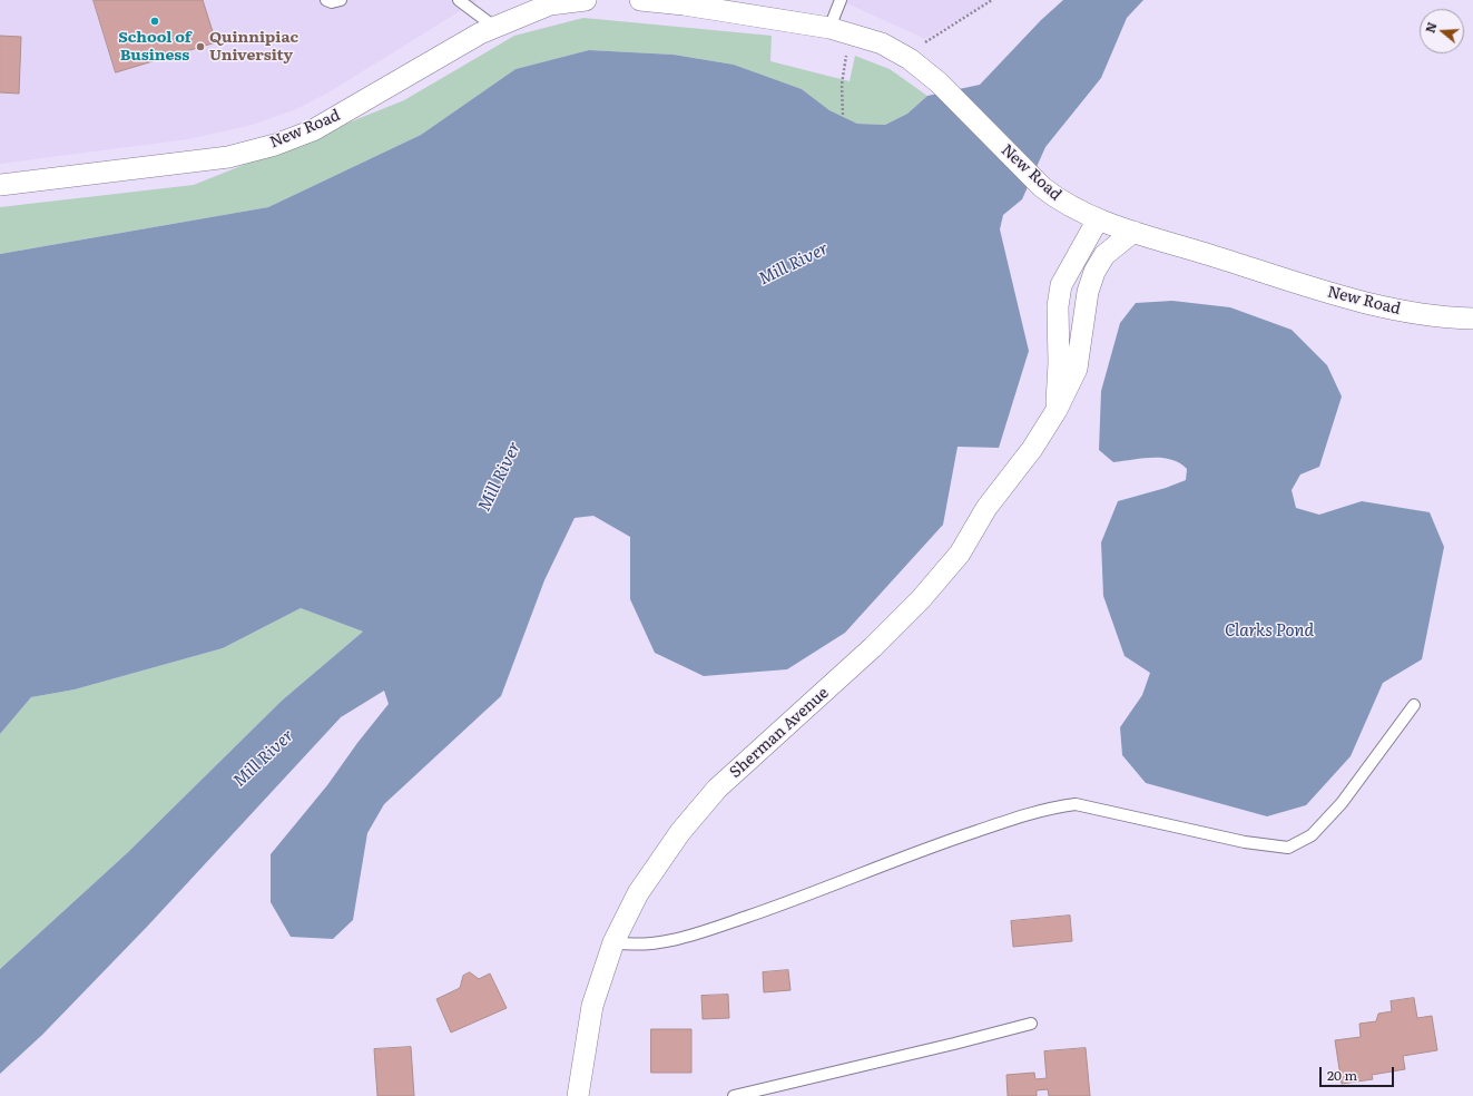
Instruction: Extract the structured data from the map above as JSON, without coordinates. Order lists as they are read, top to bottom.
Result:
{
  "streets": {
    "street": ["New Road", "Sherman Avenue"]
  },
  "crossings": [
    ["New Road", "Sherman Avenue"]
  ],
  "water": ["Mill River", "Clarks Pond"],
  "places": ["School of Business", "Quinnipiac University"],
  "scale_bar": "20 m",
  "north": "left"
}
